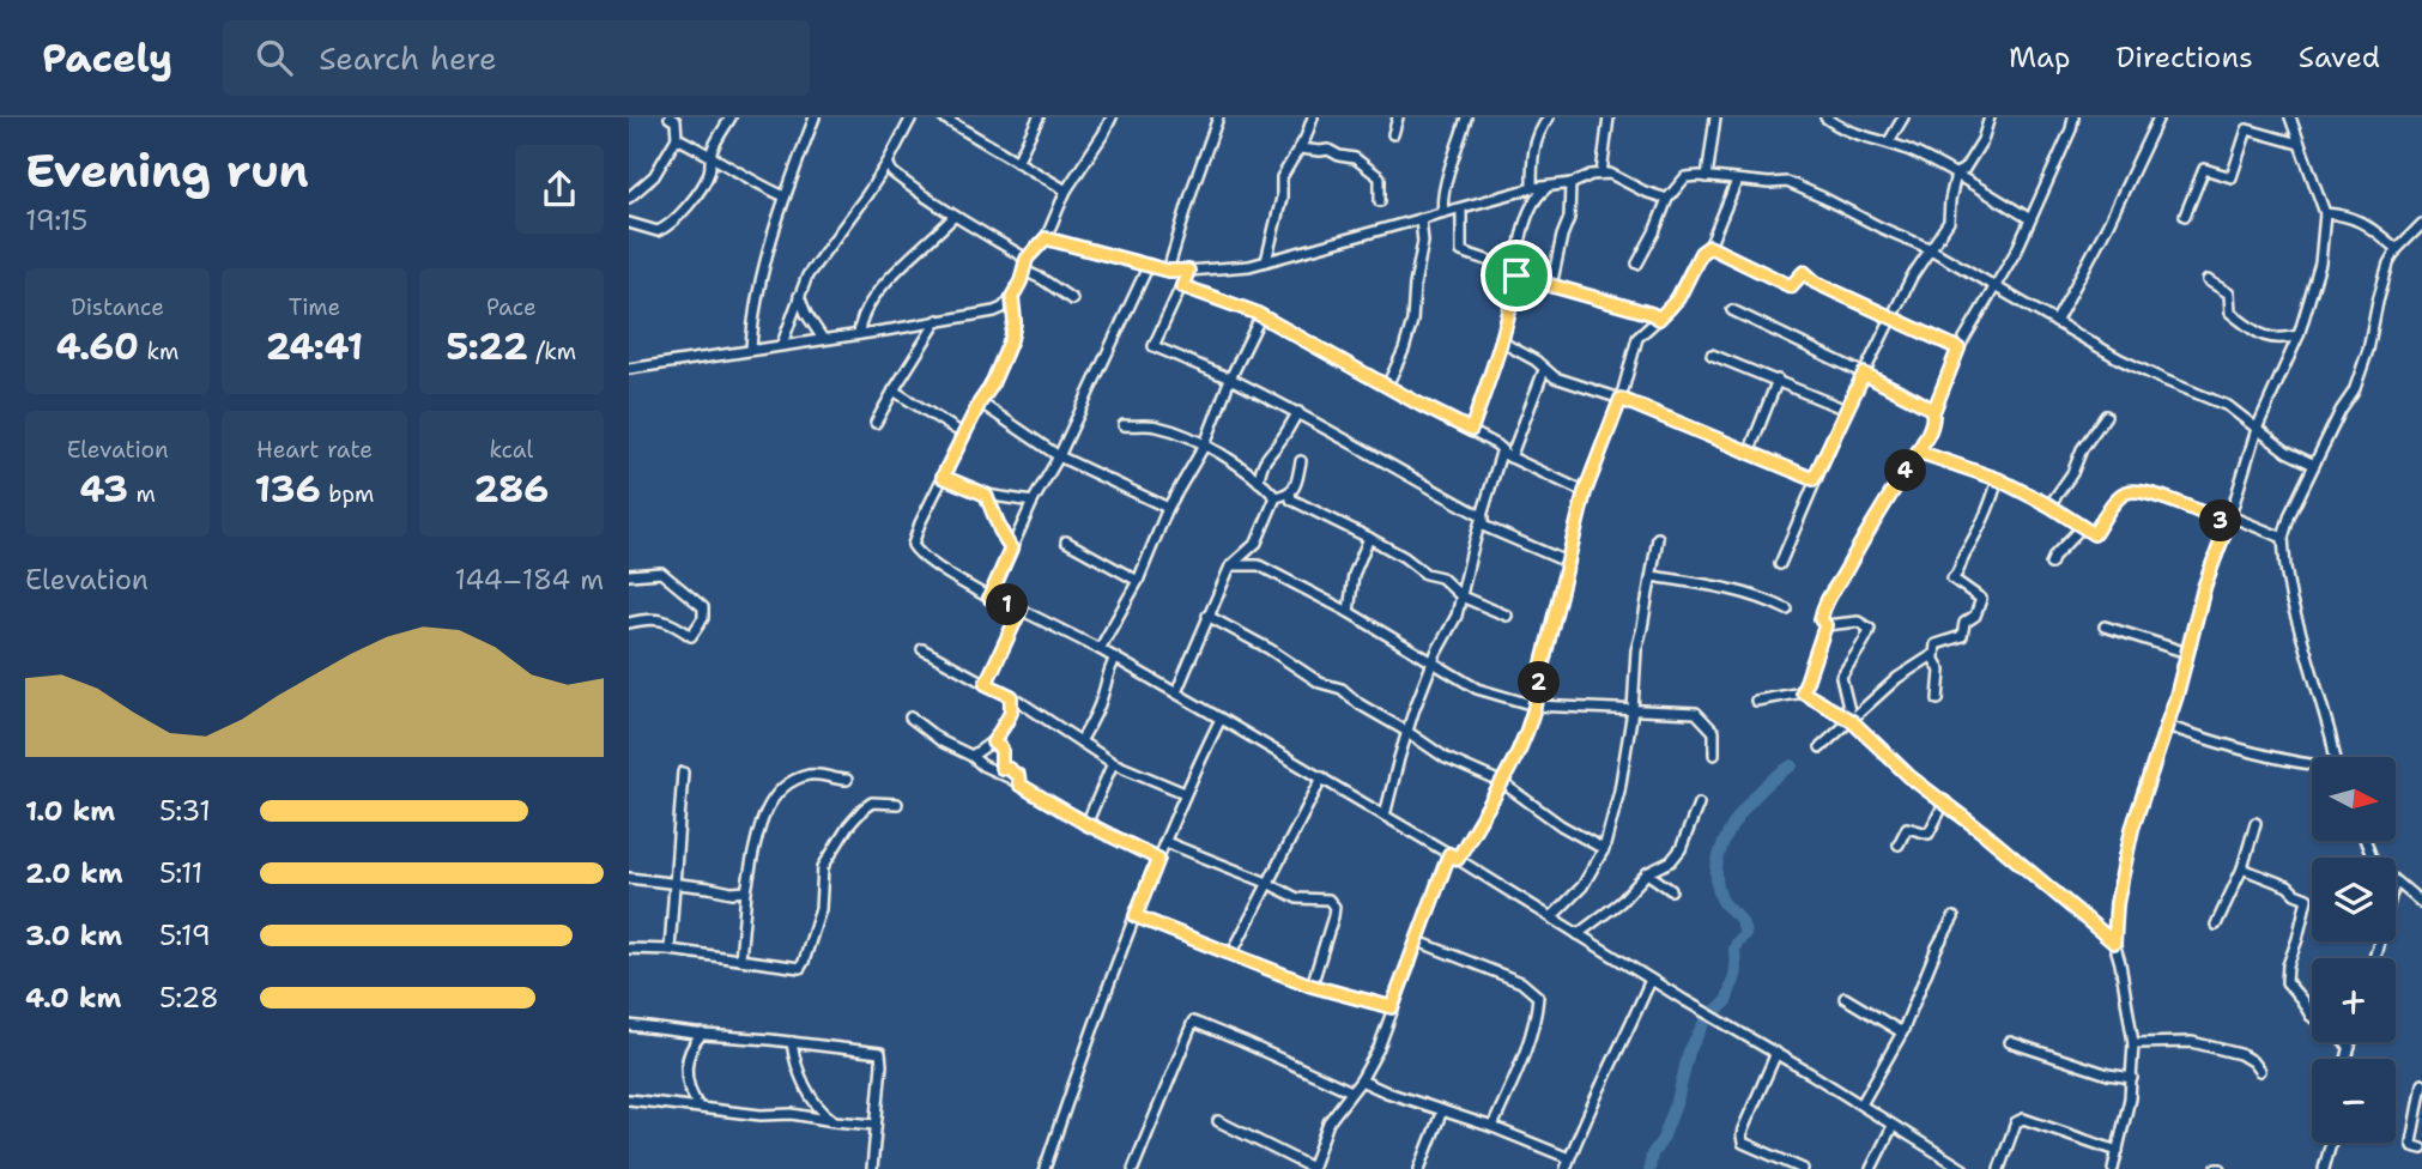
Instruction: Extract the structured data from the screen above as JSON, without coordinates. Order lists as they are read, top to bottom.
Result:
{
  "north": "right",
  "page": {
    "header": "Pacely",
    "search": "Search here",
    "nav": ["Map", "Directions", "Saved"],
    "heading": ["Evening run", "19:15"],
    "stats": [
      ["Distance", "4.60 km"],
      ["Time", "24:41"],
      ["Pace", "5:22 /km"],
      ["Elevation", "43 m"],
      ["Heart rate", "136 bpm"],
      ["kcal", "286"]
    ],
    "pins": [
      "4",
      "3",
      "1",
      "2"
    ],
    "chart": ["Elevation", "144–184 m"],
    "map_buttons": ["+", "−"],
    "list": [
      {
        "name": "1.0 km",
        "note": "5:31"
      },
      {
        "name": "2.0 km",
        "note": "5:11"
      },
      {
        "name": "3.0 km",
        "note": "5:19"
      },
      {
        "name": "4.0 km",
        "note": "5:28"
      }
    ]
  }
}
